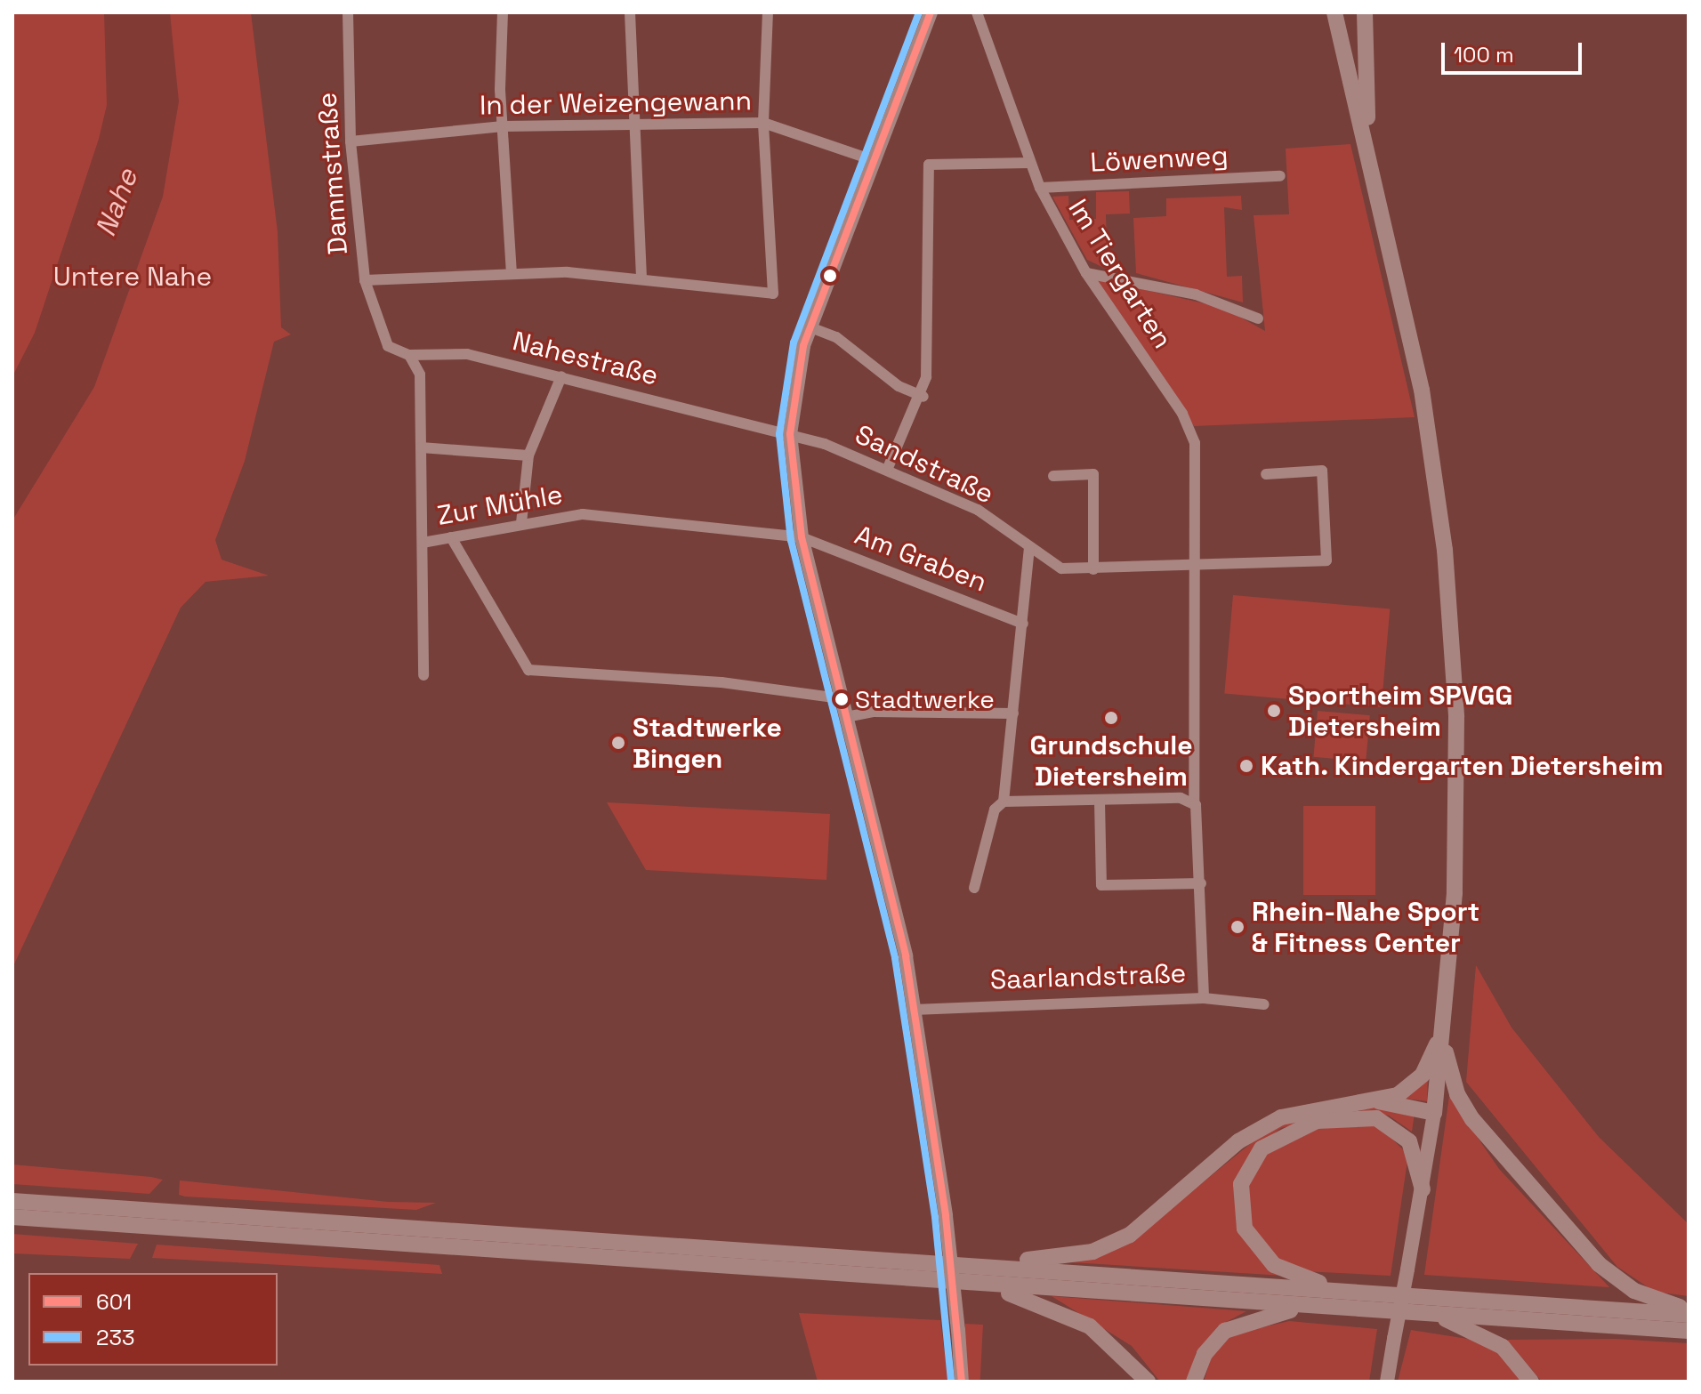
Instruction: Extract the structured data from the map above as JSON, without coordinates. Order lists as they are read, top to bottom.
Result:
{
  "streets": {
    "street": [
      "In der Weizengewann",
      "Löwenweg",
      "Dammstraße",
      "Im Tiergarten",
      "Nahestraße",
      "Sandstraße",
      "Zur Mühle",
      "Am Graben",
      "Saarlandstraße"
    ]
  },
  "crossings": [
    ["In der Weizengewann", "Dammstraße"],
    ["Löwenweg", "Im Tiergarten"],
    ["Dammstraße", "Nahestraße"],
    ["Im Tiergarten", "Sandstraße"],
    ["Nahestraße", "Sandstraße"],
    ["Zur Mühle", "Am Graben"]
  ],
  "water": ["Nahe"],
  "parks": ["Untere Nahe"],
  "places": [
    "Stadtwerke",
    "Sportheim SPVGG Dietersheim",
    "Grundschule Dietersheim",
    "Stadtwerke Bingen",
    "Kath. Kindergarten Dietersheim",
    "Rhein-Nahe Sport & Fitness Center"
  ],
  "lines": ["transit line 601", "transit line 233"],
  "legend": ["601", "233"],
  "scale_bar": "100 m"
}
